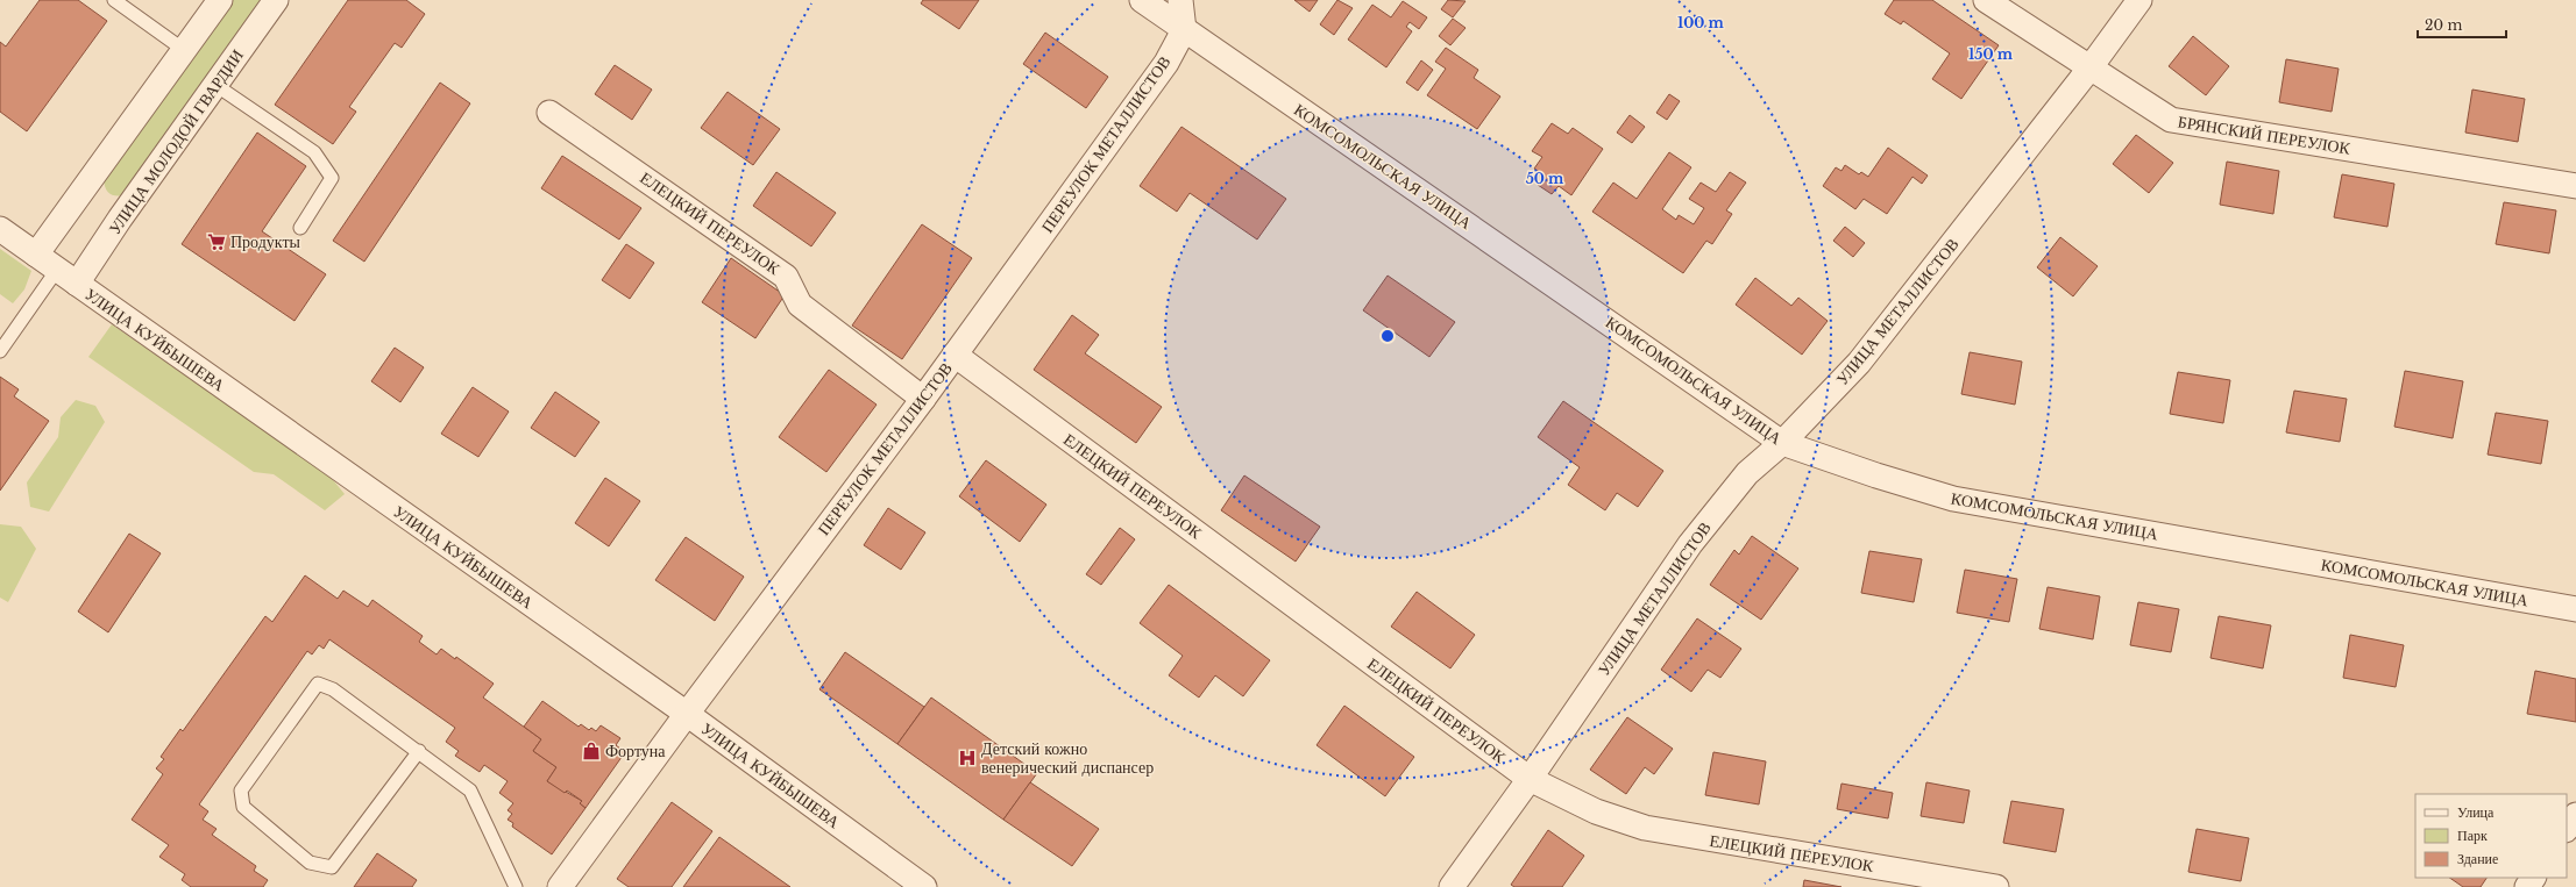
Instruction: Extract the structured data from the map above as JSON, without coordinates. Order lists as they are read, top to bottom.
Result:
{
  "streets": {
    "street": [
      "БРЯНСКИЙ ПЕРЕУЛОК",
      "УЛИЦА МОЛОДОЙ ГВАРДИИ",
      "ПЕРЕУЛОК МЕТАЛЛИСТОВ",
      "КОМСОМОЛЬСКАЯ УЛИЦА",
      "ЕЛЕЦКИЙ ПЕРЕУЛОК",
      "УЛИЦА МЕТАЛЛИСТОВ",
      "УЛИЦА КУЙБЫШЕВА"
    ]
  },
  "crossings": [
    ["БРЯНСКИЙ ПЕРЕУЛОК", "УЛИЦА МЕТАЛЛИСТОВ"],
    ["УЛИЦА МОЛОДОЙ ГВАРДИИ", "УЛИЦА КУЙБЫШЕВА"],
    ["ПЕРЕУЛОК МЕТАЛЛИСТОВ", "КОМСОМОЛЬСКАЯ УЛИЦА"],
    ["ПЕРЕУЛОК МЕТАЛЛИСТОВ", "ЕЛЕЦКИЙ ПЕРЕУЛОК"],
    ["ПЕРЕУЛОК МЕТАЛЛИСТОВ", "УЛИЦА КУЙБЫШЕВА"],
    ["КОМСОМОЛЬСКАЯ УЛИЦА", "УЛИЦА МЕТАЛЛИСТОВ"],
    ["ЕЛЕЦКИЙ ПЕРЕУЛОК", "УЛИЦА МЕТАЛЛИСТОВ"]
  ],
  "places": {
    "supermarket": ["Продукты"],
    "shop": ["Фортуна"],
    "hospital": ["Детский кожно венерический диспансер"]
  },
  "legend": ["Улица", "Парк", "Здание"],
  "scale_bar": "20 m",
  "rings": ["100 m", "150 m", "50 m"]
}
